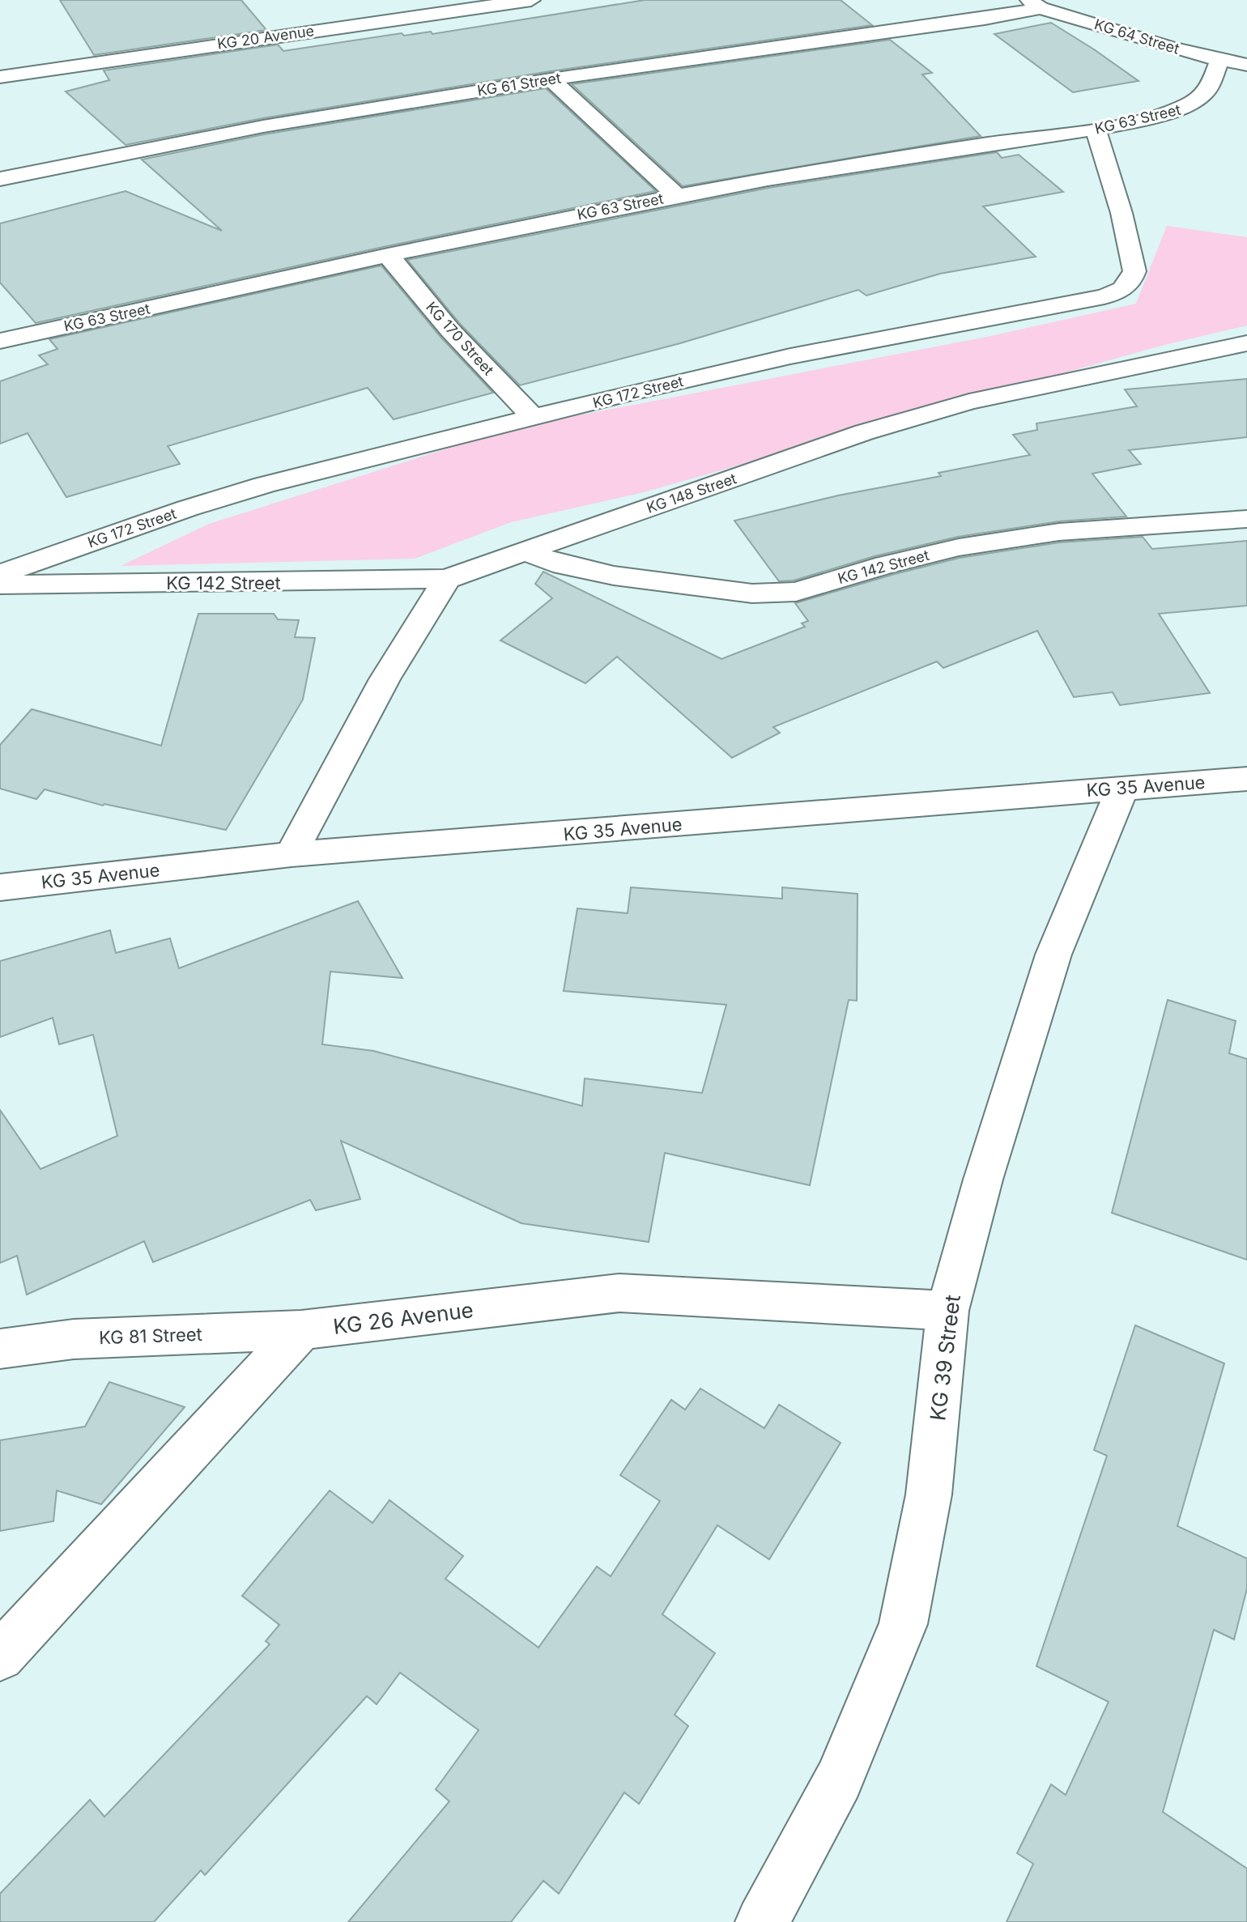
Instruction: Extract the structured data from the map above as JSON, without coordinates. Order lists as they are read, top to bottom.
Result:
{
  "streets": {
    "street": [
      "KG 64 Street",
      "KG 20 Avenue",
      "KG 61 Street",
      "KG 63 Street",
      "KG 170 Street",
      "KG 172 Street",
      "KG 148 Street",
      "KG 142 Street",
      "KG 35 Avenue",
      "KG 26 Avenue",
      "KG 81 Street",
      "KG 39 Street"
    ]
  },
  "crossings": [
    ["KG 64 Street", "KG 61 Street"],
    ["KG 64 Street", "KG 63 Street"],
    ["KG 63 Street", "KG 170 Street"],
    ["KG 63 Street", "KG 172 Street"],
    ["KG 170 Street", "KG 172 Street"],
    ["KG 148 Street", "KG 142 Street"],
    ["KG 35 Avenue", "KG 39 Street"],
    ["KG 26 Avenue", "KG 81 Street"],
    ["KG 26 Avenue", "KG 39 Street"]
  ]
}
